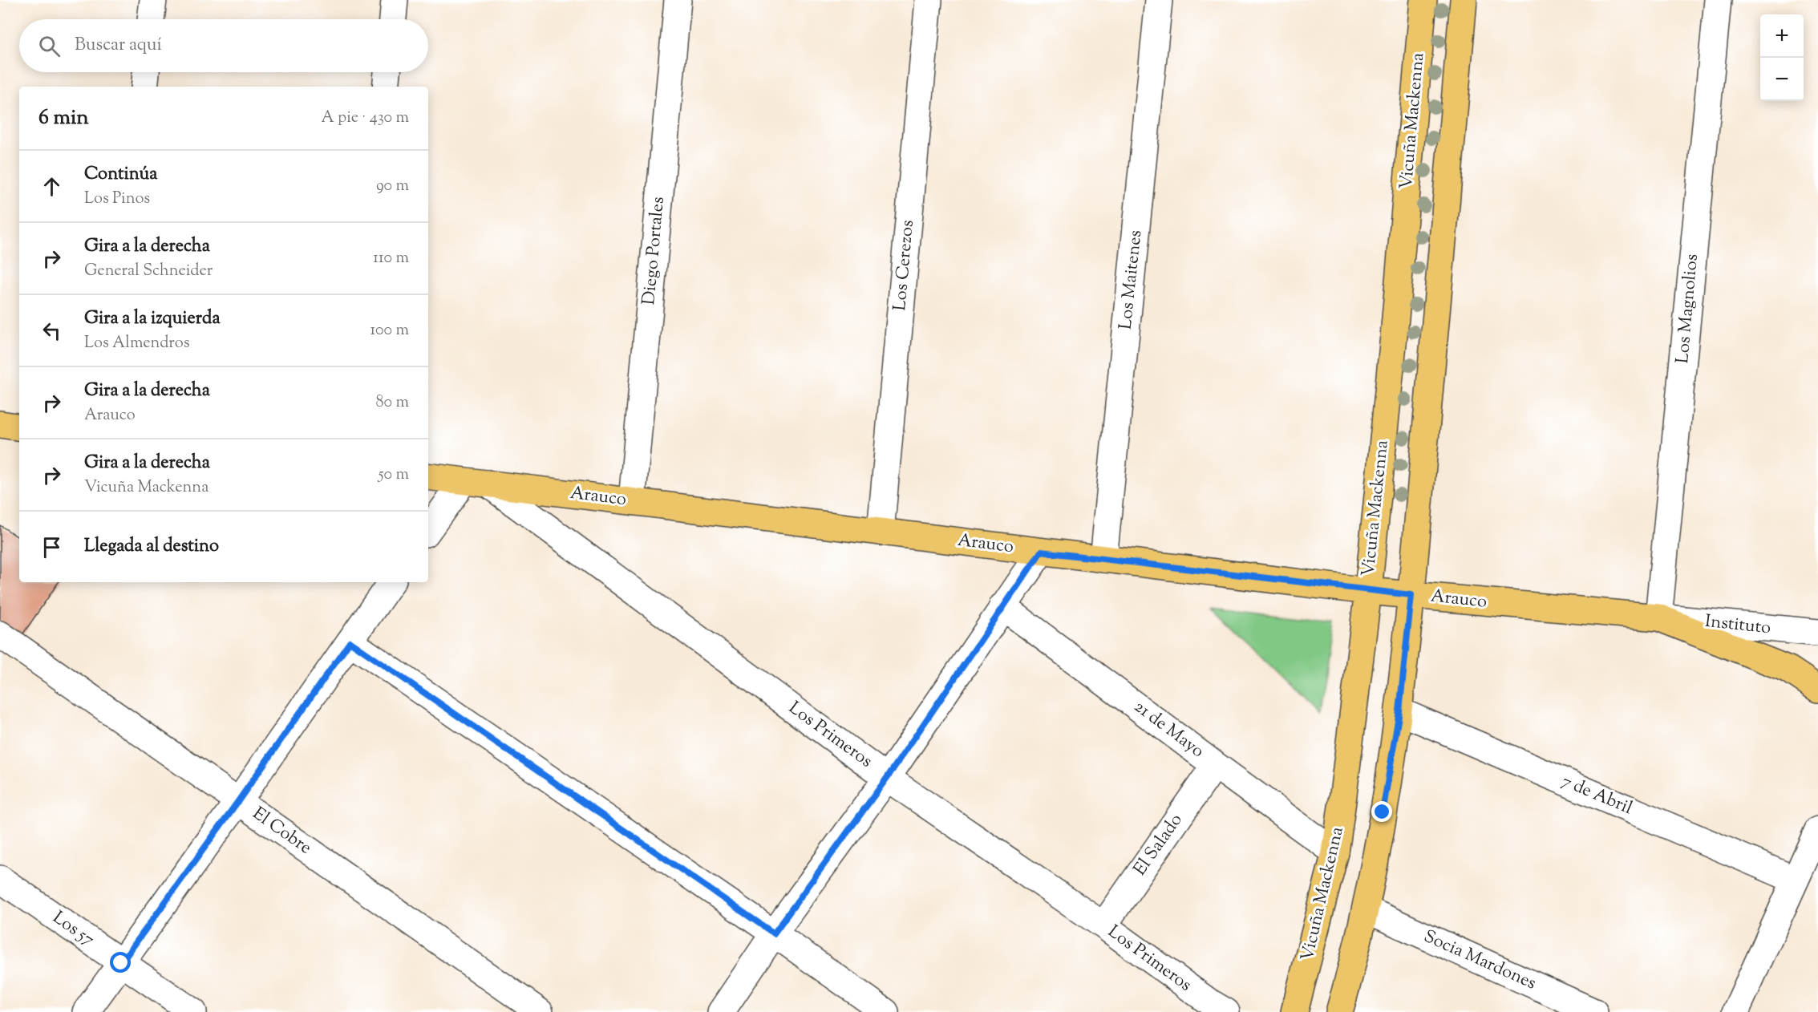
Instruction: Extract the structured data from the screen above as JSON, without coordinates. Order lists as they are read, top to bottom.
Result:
{
  "streets": {
    "main road": ["Vicuña Mackenna", "Arauco"],
    "street": [
      "Diego Portales",
      "Los Cerezos",
      "Los Maitenes",
      "Los Magnolios",
      "Instituto",
      "21 de Mayo",
      "Los Primeros",
      "7 de Abril",
      "El Cobre",
      "El Salado",
      "Los 57",
      "Socia Mardones"
    ]
  },
  "crossings": [
    ["Vicuña Mackenna", "Arauco"],
    ["Vicuña Mackenna", "21 de Mayo"],
    ["Diego Portales", "Arauco"],
    ["Los Cerezos", "Arauco"],
    ["Los Maitenes", "Arauco"],
    ["Los Magnolios", "Arauco"],
    ["Los Magnolios", "Instituto"],
    ["Arauco", "Instituto"],
    ["Arauco", "Los Primeros"],
    ["21 de Mayo", "El Salado"],
    ["Los Primeros", "El Salado"]
  ],
  "page": {
    "map_buttons": ["+", "−"],
    "search": "Buscar aquí",
    "heading": ["6 min", "A pie · 430 m"],
    "list": [
      ["Continúa", "Los Pinos", "90 m"],
      ["Gira a la derecha", "General Schneider", "110 m"],
      ["Gira a la izquierda", "Los Almendros", "100 m"],
      ["Gira a la derecha", "Arauco", "80 m"],
      ["Gira a la derecha", "Vicuña Mackenna", "50 m"],
      "Llegada al destino"
    ]
  }
}
